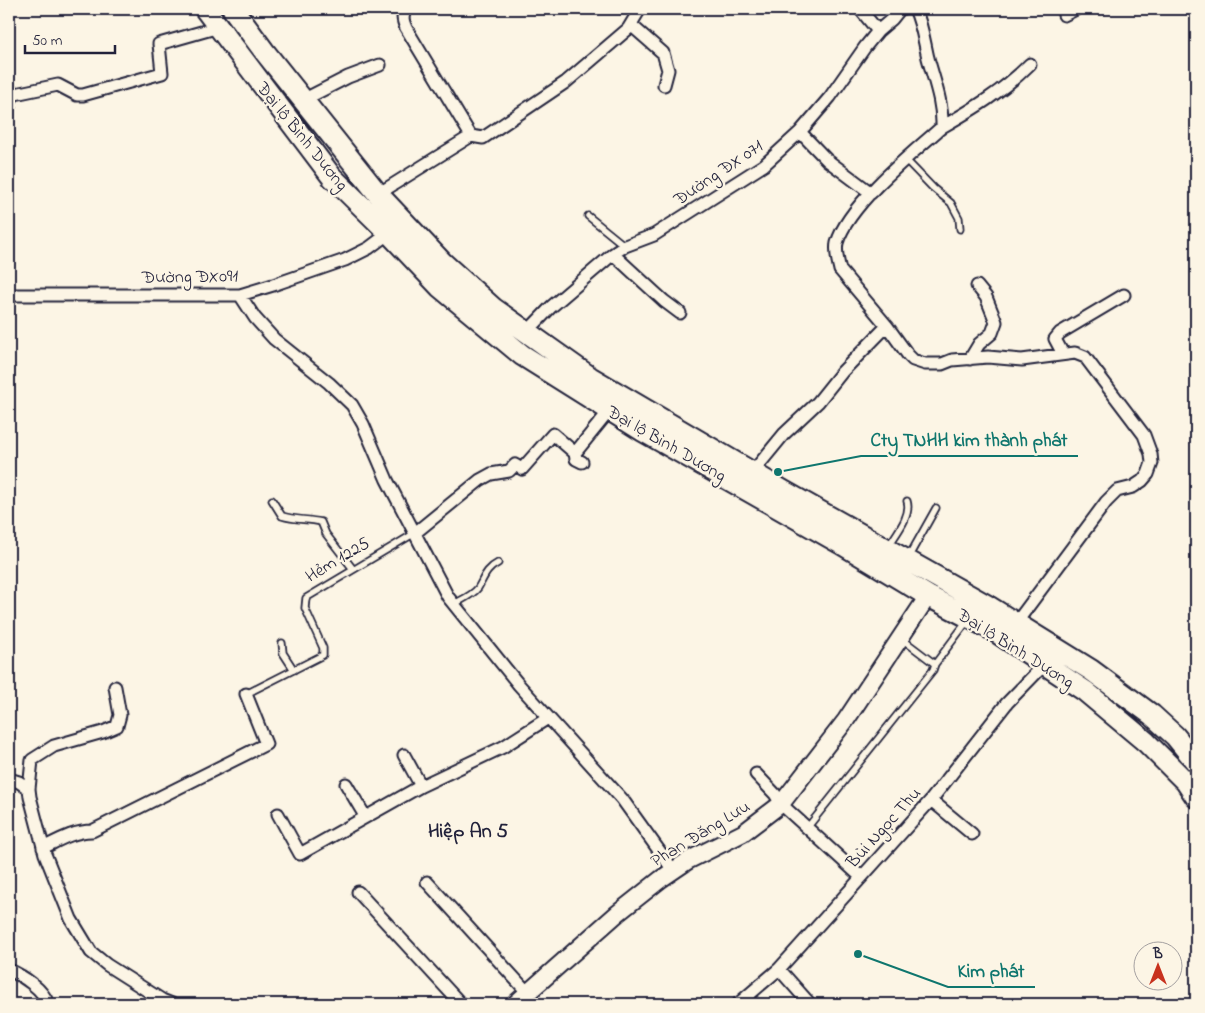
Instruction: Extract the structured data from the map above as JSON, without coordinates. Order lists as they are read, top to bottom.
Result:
{
  "streets": {
    "highway": ["Đại lộ Bình Dương"],
    "street": [
      "Đường ĐX 071",
      "Đường ĐX091",
      "Hẻm 1225",
      "Bùi Ngọc Thu",
      "Phan Đăng Lưu"
    ]
  },
  "crossings": [
    ["Đại lộ Bình Dương", "Đường ĐX 071"],
    ["Đại lộ Bình Dương", "Đường ĐX091"],
    ["Đại lộ Bình Dương", "Hẻm 1225"],
    ["Đại lộ Bình Dương", "Bùi Ngọc Thu"],
    ["Đại lộ Bình Dương", "Phan Đăng Lưu"]
  ],
  "districts": ["Hiệp An 5"],
  "places": ["Cty TNHH kim thành phát", "Kim phát"],
  "scale_bar": "50 m",
  "north": "top"
}
